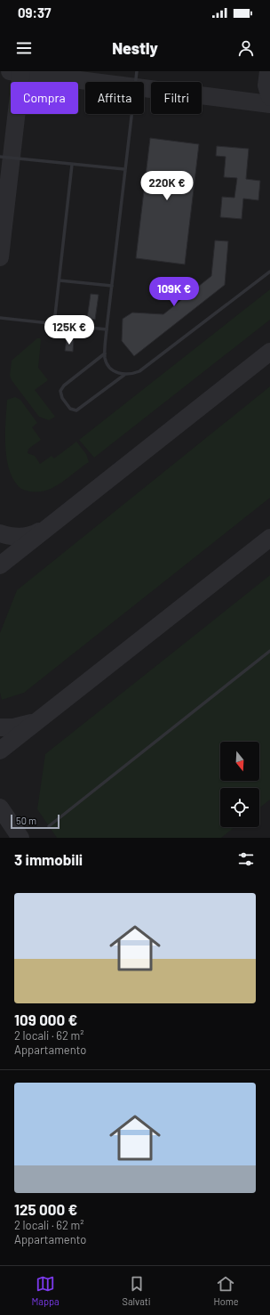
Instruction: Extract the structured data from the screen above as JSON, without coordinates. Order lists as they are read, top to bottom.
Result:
{
  "scale_bar": "50 m",
  "north": "bottom",
  "page": {
    "status": "09:37",
    "header": "Nestly",
    "chip": ["Compra", "Affitta", "Filtri"],
    "price": ["220K €", "109K €", "125K €"],
    "scale": "50 m",
    "heading": "3 immobili",
    "list": [
      {
        "name": "109 000 €",
        "note": "2 locali · 62 m² · Appartamento"
      },
      {
        "name": "125 000 €",
        "note": "2 locali · 62 m² · Appartamento"
      }
    ],
    "tabs": ["Mappa", "Salvati", "Home"]
  }
}
